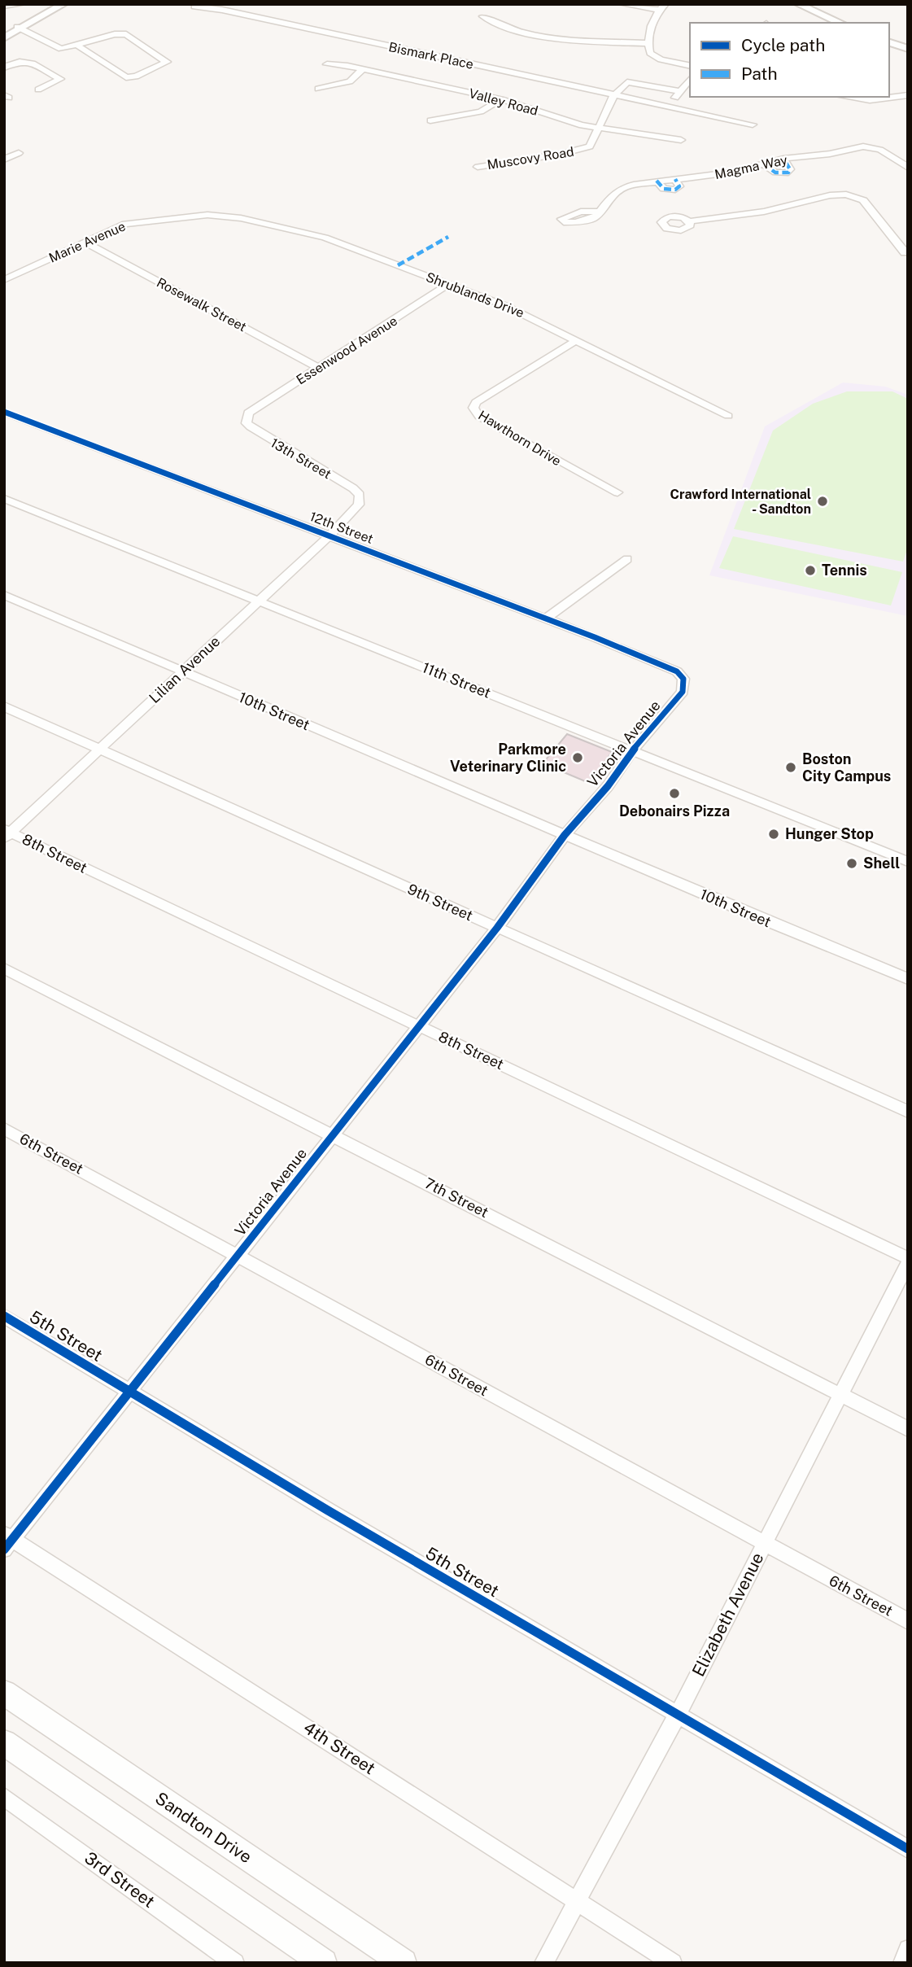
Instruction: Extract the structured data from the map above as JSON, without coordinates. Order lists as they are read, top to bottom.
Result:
{
  "streets": {
    "main road": ["Sandton Drive"],
    "street": [
      "Bismark Place",
      "Valley Road",
      "Muscovy Road",
      "Magma Way",
      "Marie Avenue",
      "Shrublands Drive",
      "Rosewalk Street",
      "Essenwood Avenue",
      "Hawthorn Drive",
      "13th Street",
      "12th Street",
      "Lilian Avenue",
      "11th Street",
      "10th Street",
      "Victoria Avenue",
      "8th Street",
      "9th Street",
      "6th Street",
      "7th Street",
      "5th Street",
      "Elizabeth Avenue",
      "4th Street",
      "3rd Street"
    ]
  },
  "crossings": [
    ["Bismark Place", "Muscovy Road"],
    ["Valley Road", "Muscovy Road"],
    ["Marie Avenue", "Shrublands Drive"],
    ["Marie Avenue", "Rosewalk Street"],
    ["Shrublands Drive", "Essenwood Avenue"],
    ["Shrublands Drive", "Hawthorn Drive"],
    ["Rosewalk Street", "Essenwood Avenue"],
    ["Essenwood Avenue", "13th Street"],
    ["13th Street", "Lilian Avenue"],
    ["12th Street", "Lilian Avenue"],
    ["12th Street", "Victoria Avenue"],
    ["Lilian Avenue", "11th Street"],
    ["Lilian Avenue", "10th Street"],
    ["Lilian Avenue", "8th Street"],
    ["Lilian Avenue", "9th Street"],
    ["11th Street", "Victoria Avenue"],
    ["10th Street", "Victoria Avenue"],
    ["Victoria Avenue", "8th Street"],
    ["Victoria Avenue", "9th Street"],
    ["Victoria Avenue", "6th Street"],
    ["Victoria Avenue", "7th Street"],
    ["Victoria Avenue", "5th Street"],
    ["Victoria Avenue", "4th Street"],
    ["6th Street", "Elizabeth Avenue"],
    ["7th Street", "Elizabeth Avenue"],
    ["5th Street", "Elizabeth Avenue"],
    ["Elizabeth Avenue", "4th Street"]
  ],
  "places": [
    "Crawford International - Sandton",
    "Tennis",
    "Parkmore Veterinary Clinic",
    "Boston City Campus",
    "Debonairs Pizza",
    "Hunger Stop",
    "Shell"
  ],
  "legend": ["Cycle path", "Path"]
}
